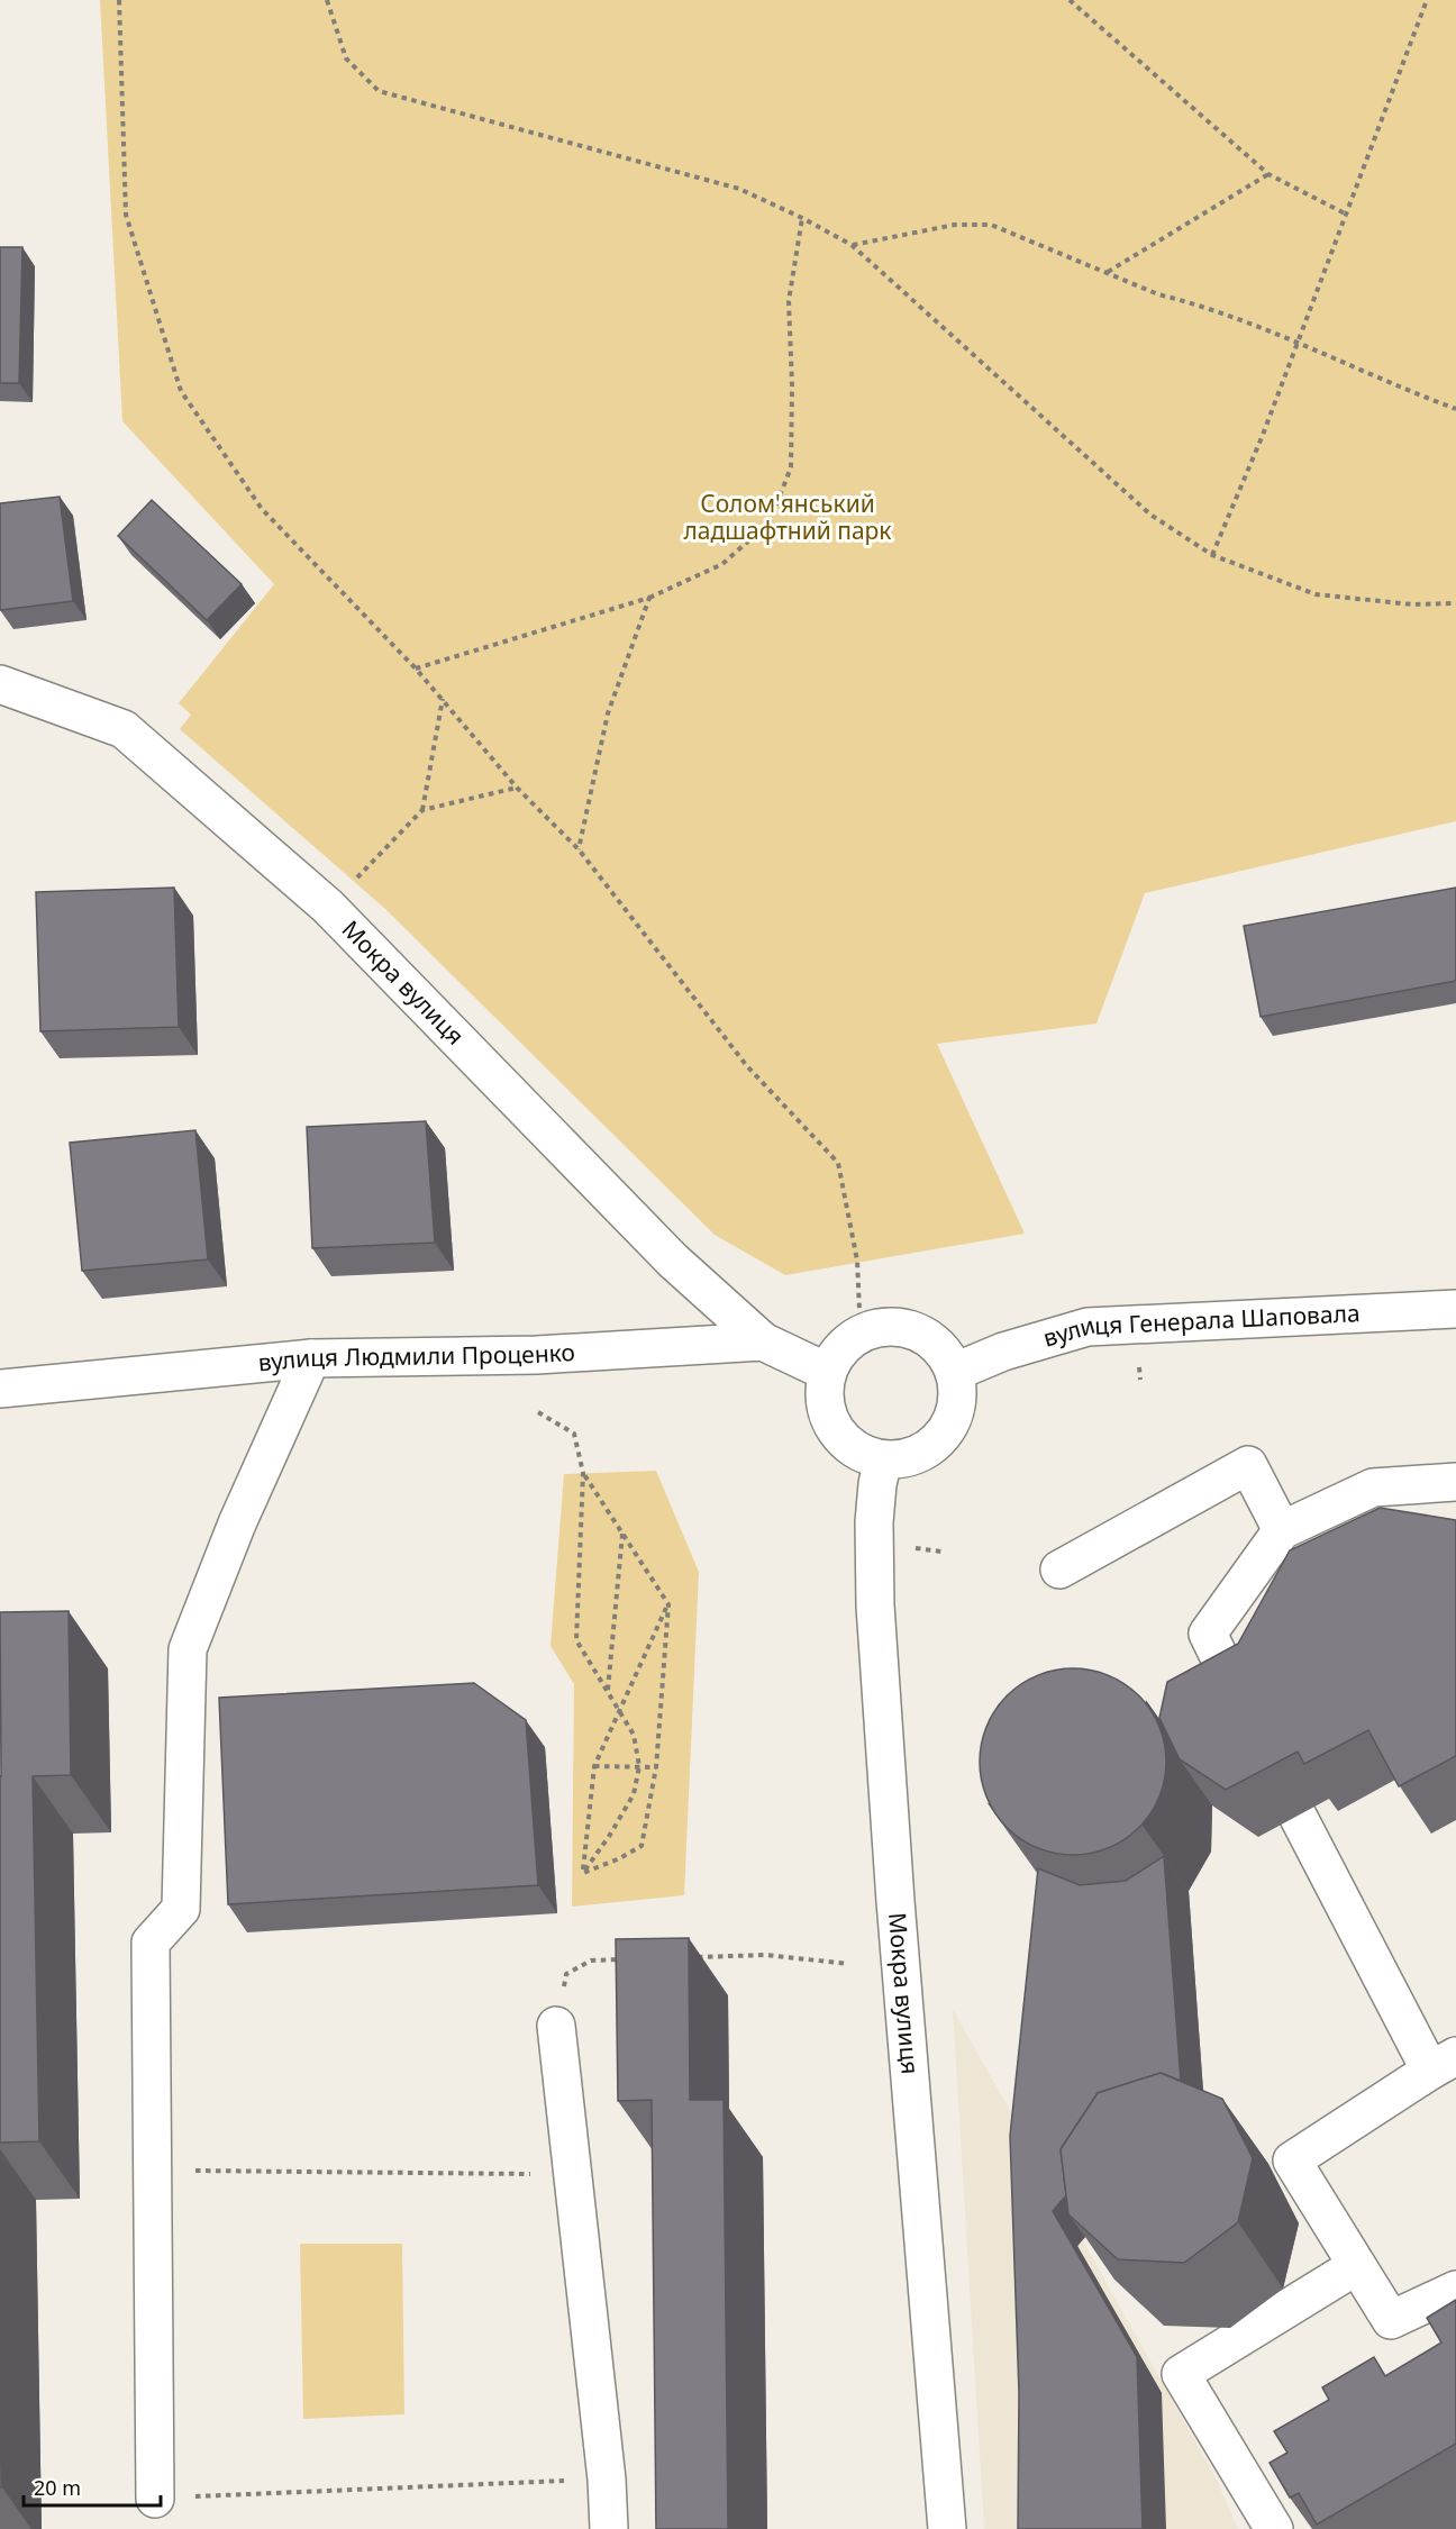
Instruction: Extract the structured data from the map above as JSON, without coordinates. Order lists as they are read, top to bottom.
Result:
{
  "streets": {
    "street": ["Мокра вулиця", "вулиця Генерала Шаповала", "вулиця Людмили Проценко"]
  },
  "crossings": [
    ["Мокра вулиця", "вулиця Генерала Шаповала"],
    ["Мокра вулиця", "вулиця Людмили Проценко"],
    ["вулиця Генерала Шаповала", "вулиця Людмили Проценко"]
  ],
  "parks": ["Солом'янський ладшафтний парк"],
  "scale_bar": "20 m"
}
